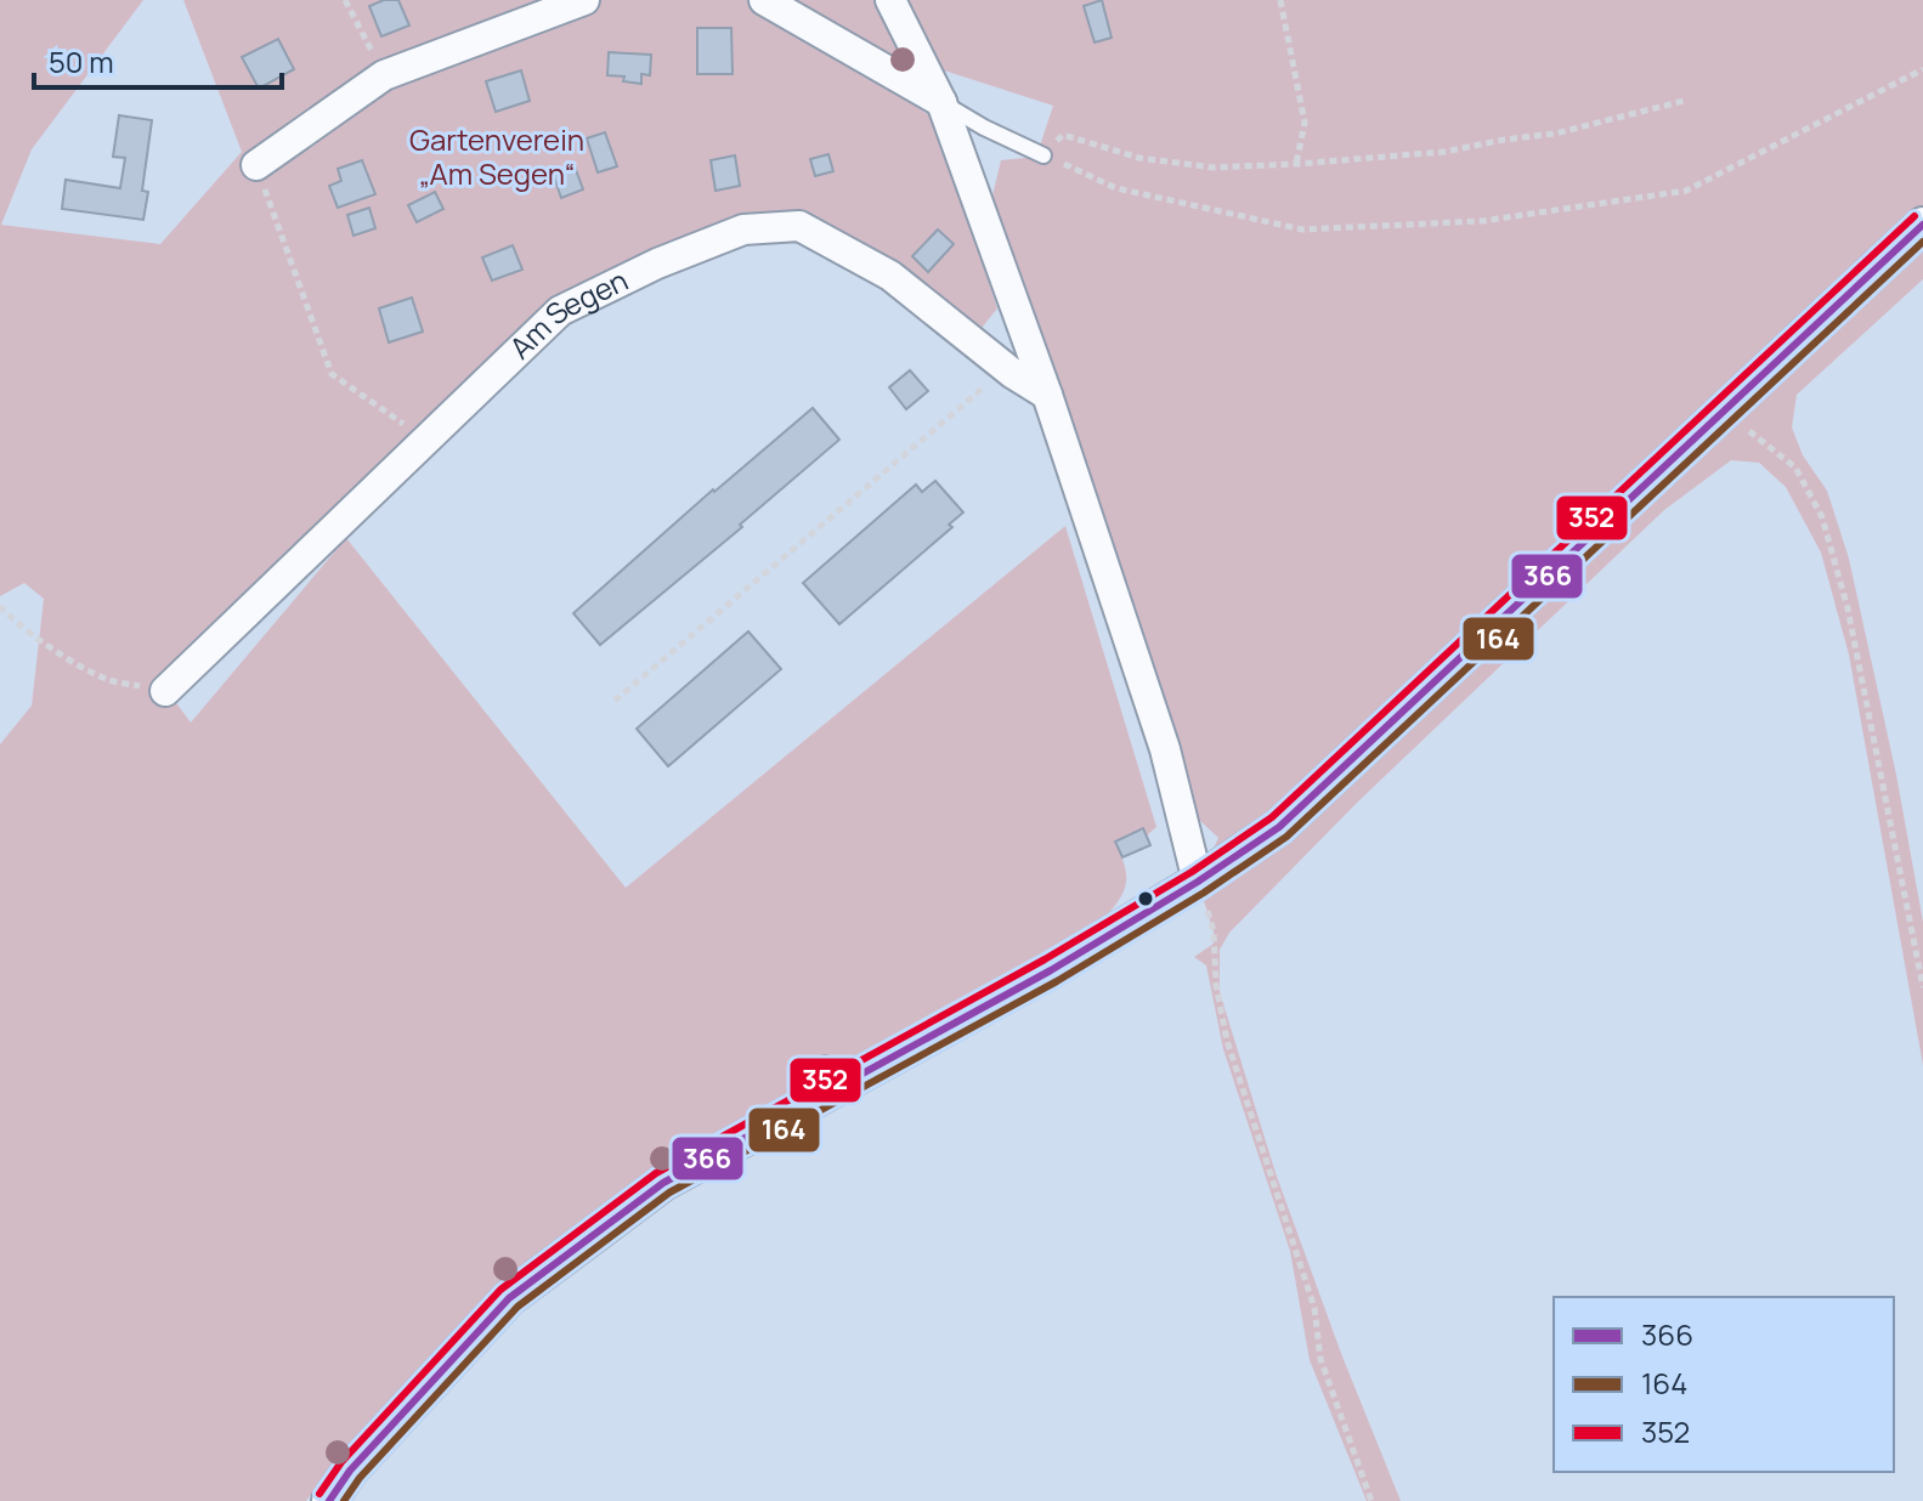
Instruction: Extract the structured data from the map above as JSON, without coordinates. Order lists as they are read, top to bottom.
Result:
{
  "streets": {
    "street": ["Am Segen"]
  },
  "parks": ["Gartenverein „Am Segen“"],
  "lines": ["transit line 352", "transit line 366", "transit line 164"],
  "legend": ["366", "164", "352"],
  "scale_bar": "50 m"
}
